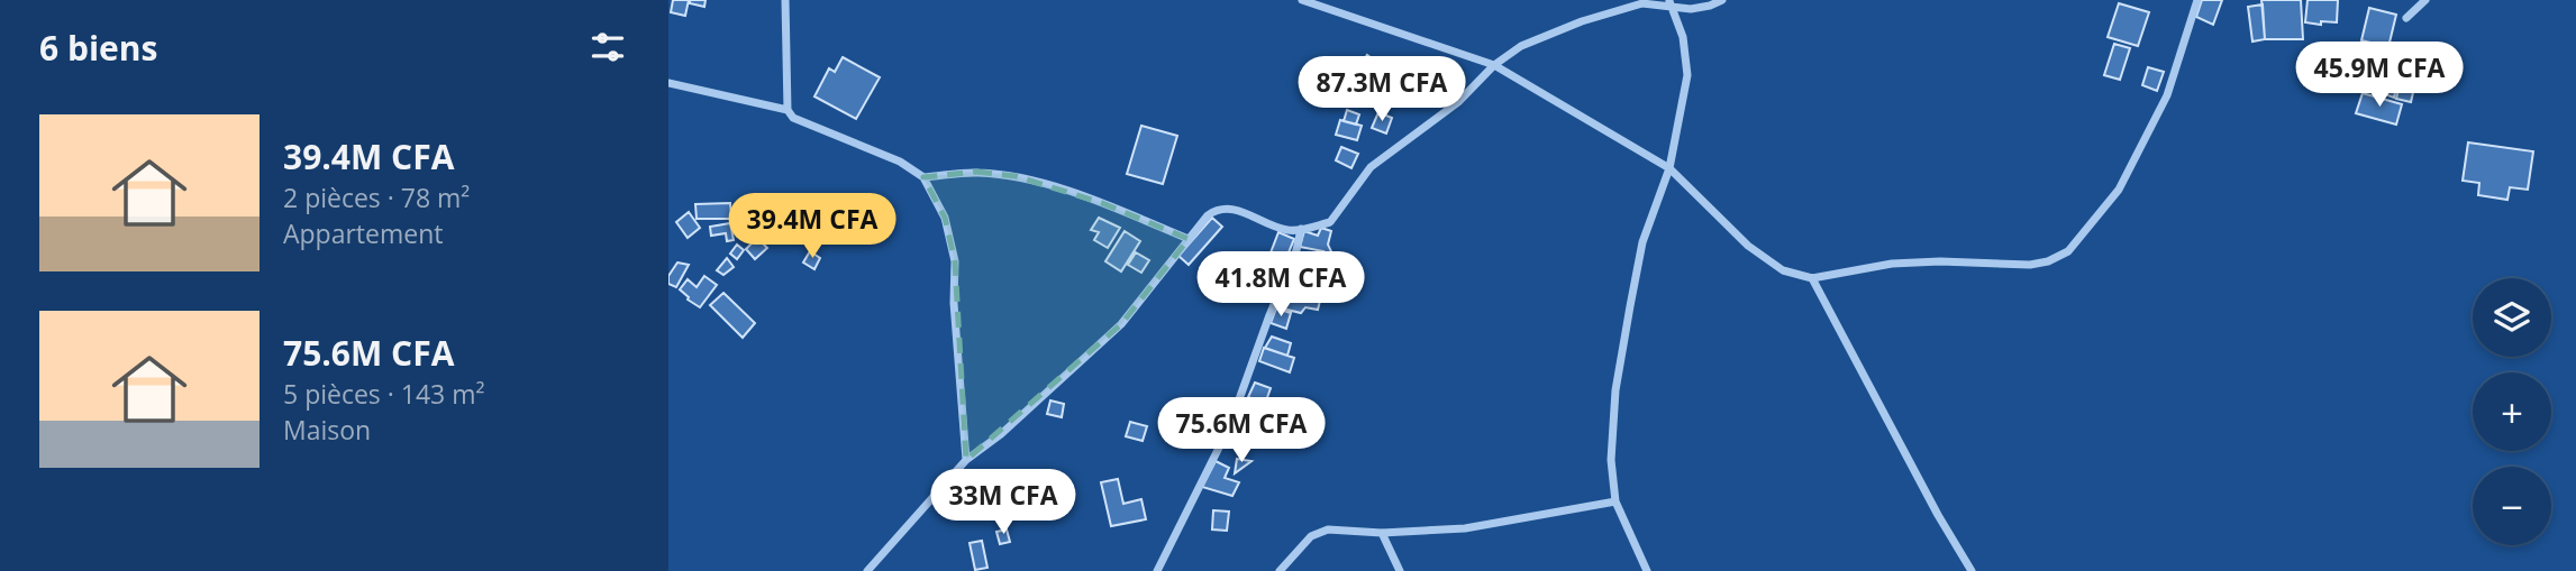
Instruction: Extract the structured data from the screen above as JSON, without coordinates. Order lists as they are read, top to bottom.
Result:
{
  "page": {
    "heading": "6 biens",
    "price": [
      "45.9M CFA",
      "87.3M CFA",
      "39.4M CFA",
      "41.8M CFA",
      "75.6M CFA",
      "33M CFA"
    ],
    "list": [
      {
        "name": "39.4M CFA",
        "note": "2 pièces · 78 m² · Appartement"
      },
      {
        "name": "75.6M CFA",
        "note": "5 pièces · 143 m² · Maison"
      }
    ],
    "map_buttons": ["+", "−"]
  }
}
